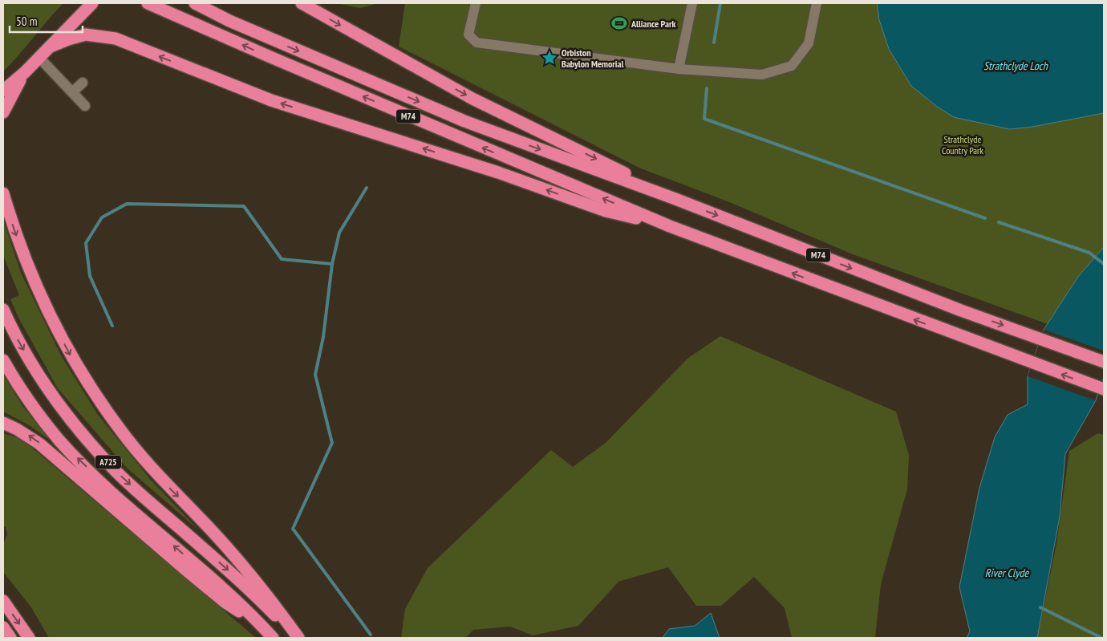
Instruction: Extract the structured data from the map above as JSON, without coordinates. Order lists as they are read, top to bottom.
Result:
{
  "streets": {
    "highway": ["M74", "A725"]
  },
  "water": ["Strathclyde Loch", "River Clyde"],
  "parks": ["Strathclyde Country Park"],
  "places": {
    "sports": ["Alliance Park"],
    "place": ["Orbiston Babylon Memorial"]
  },
  "scale_bar": "50 m"
}
